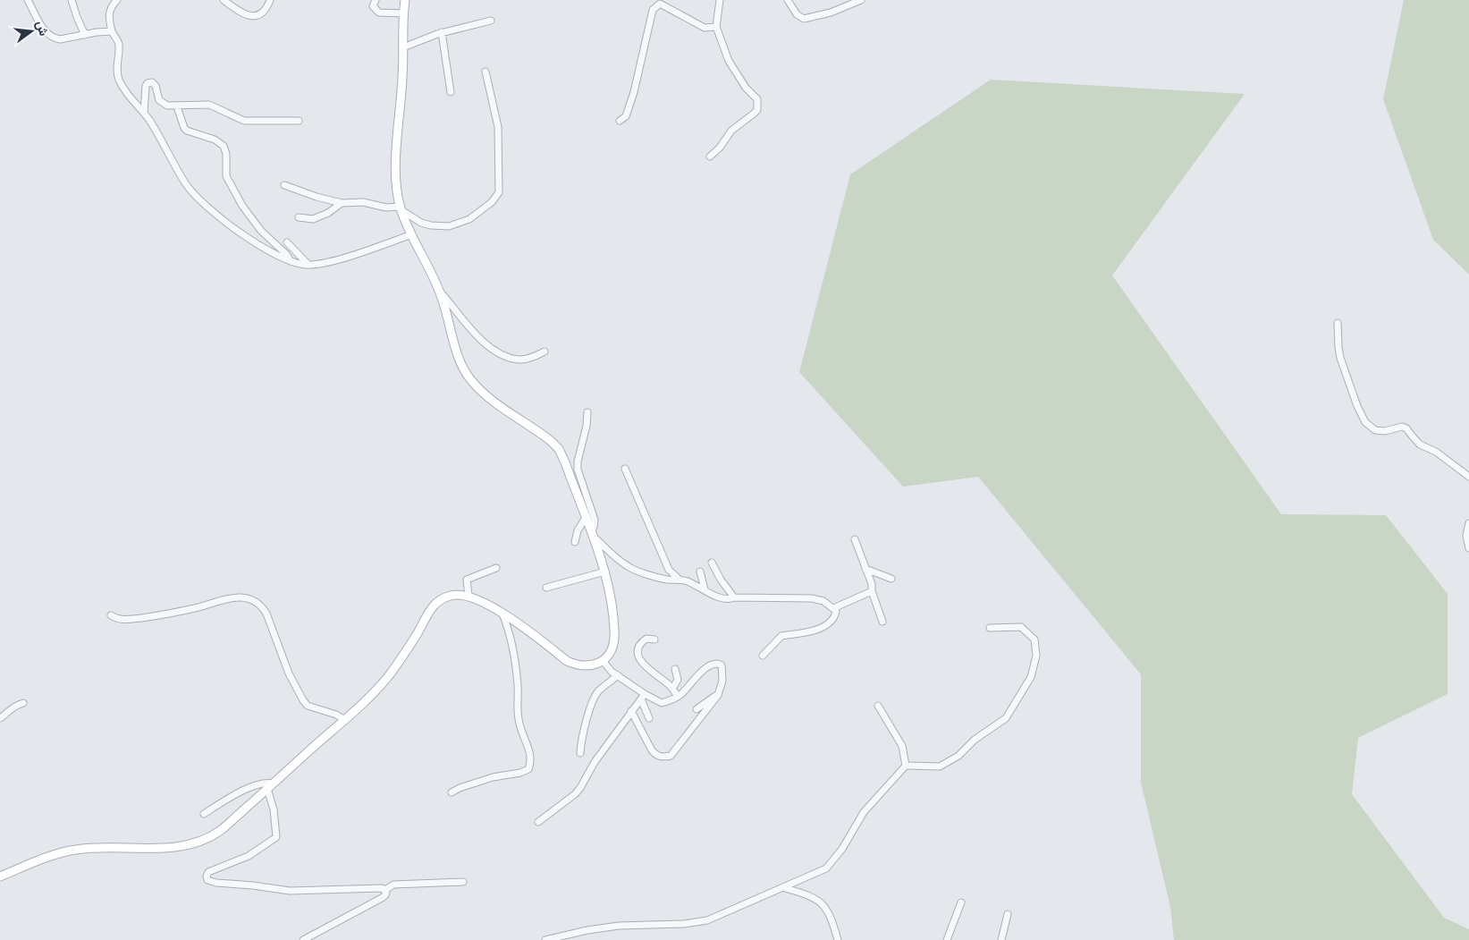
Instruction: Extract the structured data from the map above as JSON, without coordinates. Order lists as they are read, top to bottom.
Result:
{
  "north": "right"
}
